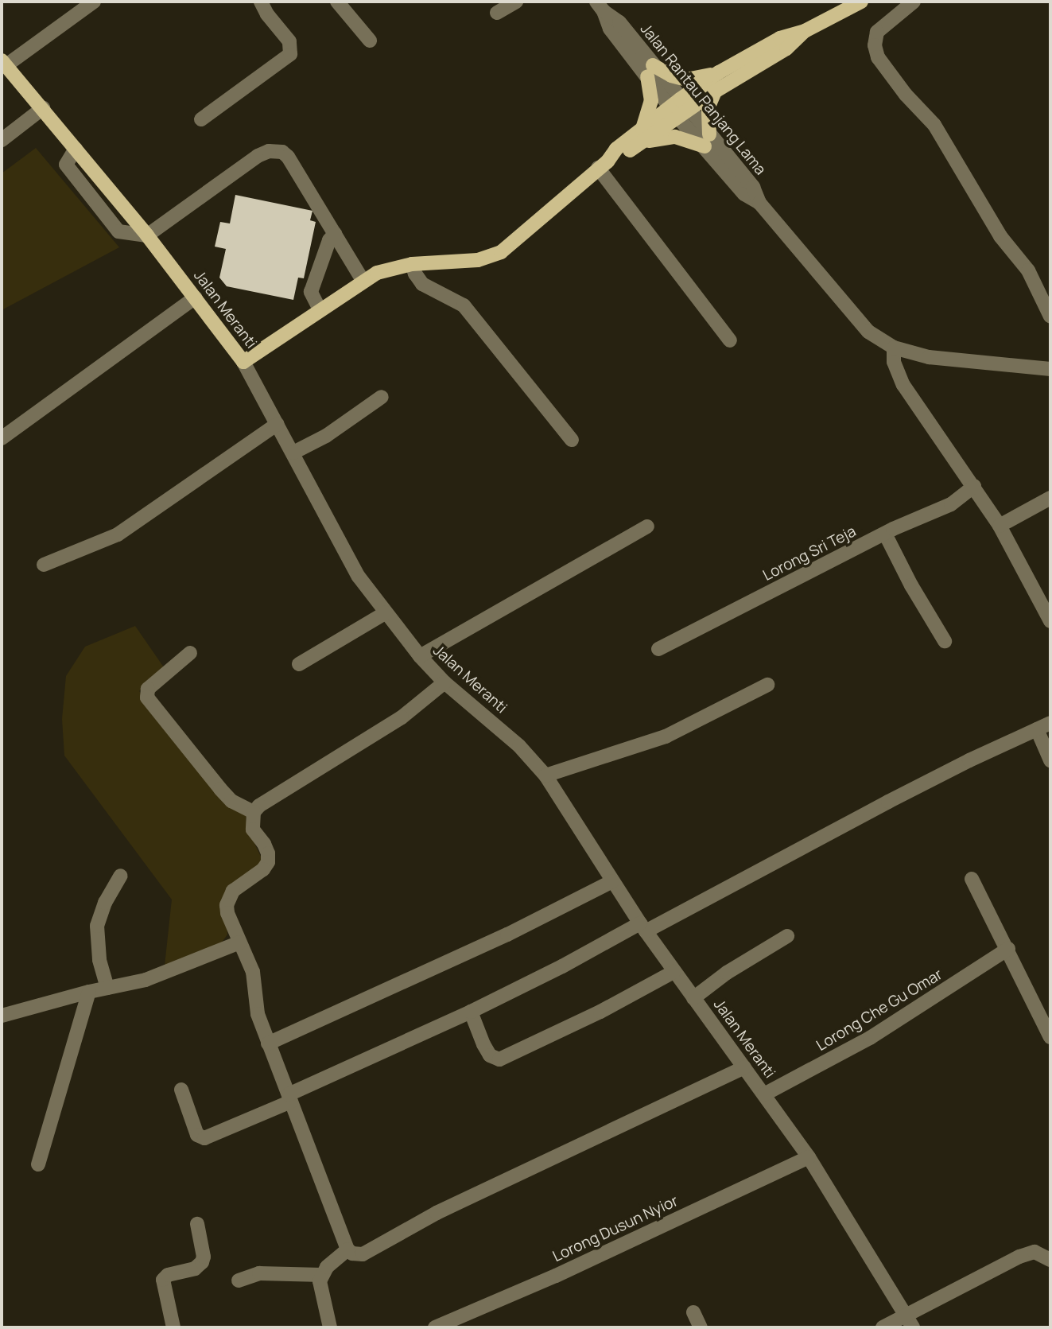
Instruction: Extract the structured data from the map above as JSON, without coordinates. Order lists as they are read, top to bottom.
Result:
{
  "streets": {
    "main road": ["Jalan Meranti"],
    "street": [
      "Jalan Rantau Panjang Lama",
      "Lorong Sri Teja",
      "Lorong Che Gu Omar",
      "Lorong Dusun Nyior"
    ]
  },
  "crossings": [
    ["Jalan Meranti", "Lorong Che Gu Omar"],
    ["Jalan Meranti", "Lorong Dusun Nyior"]
  ]
}
